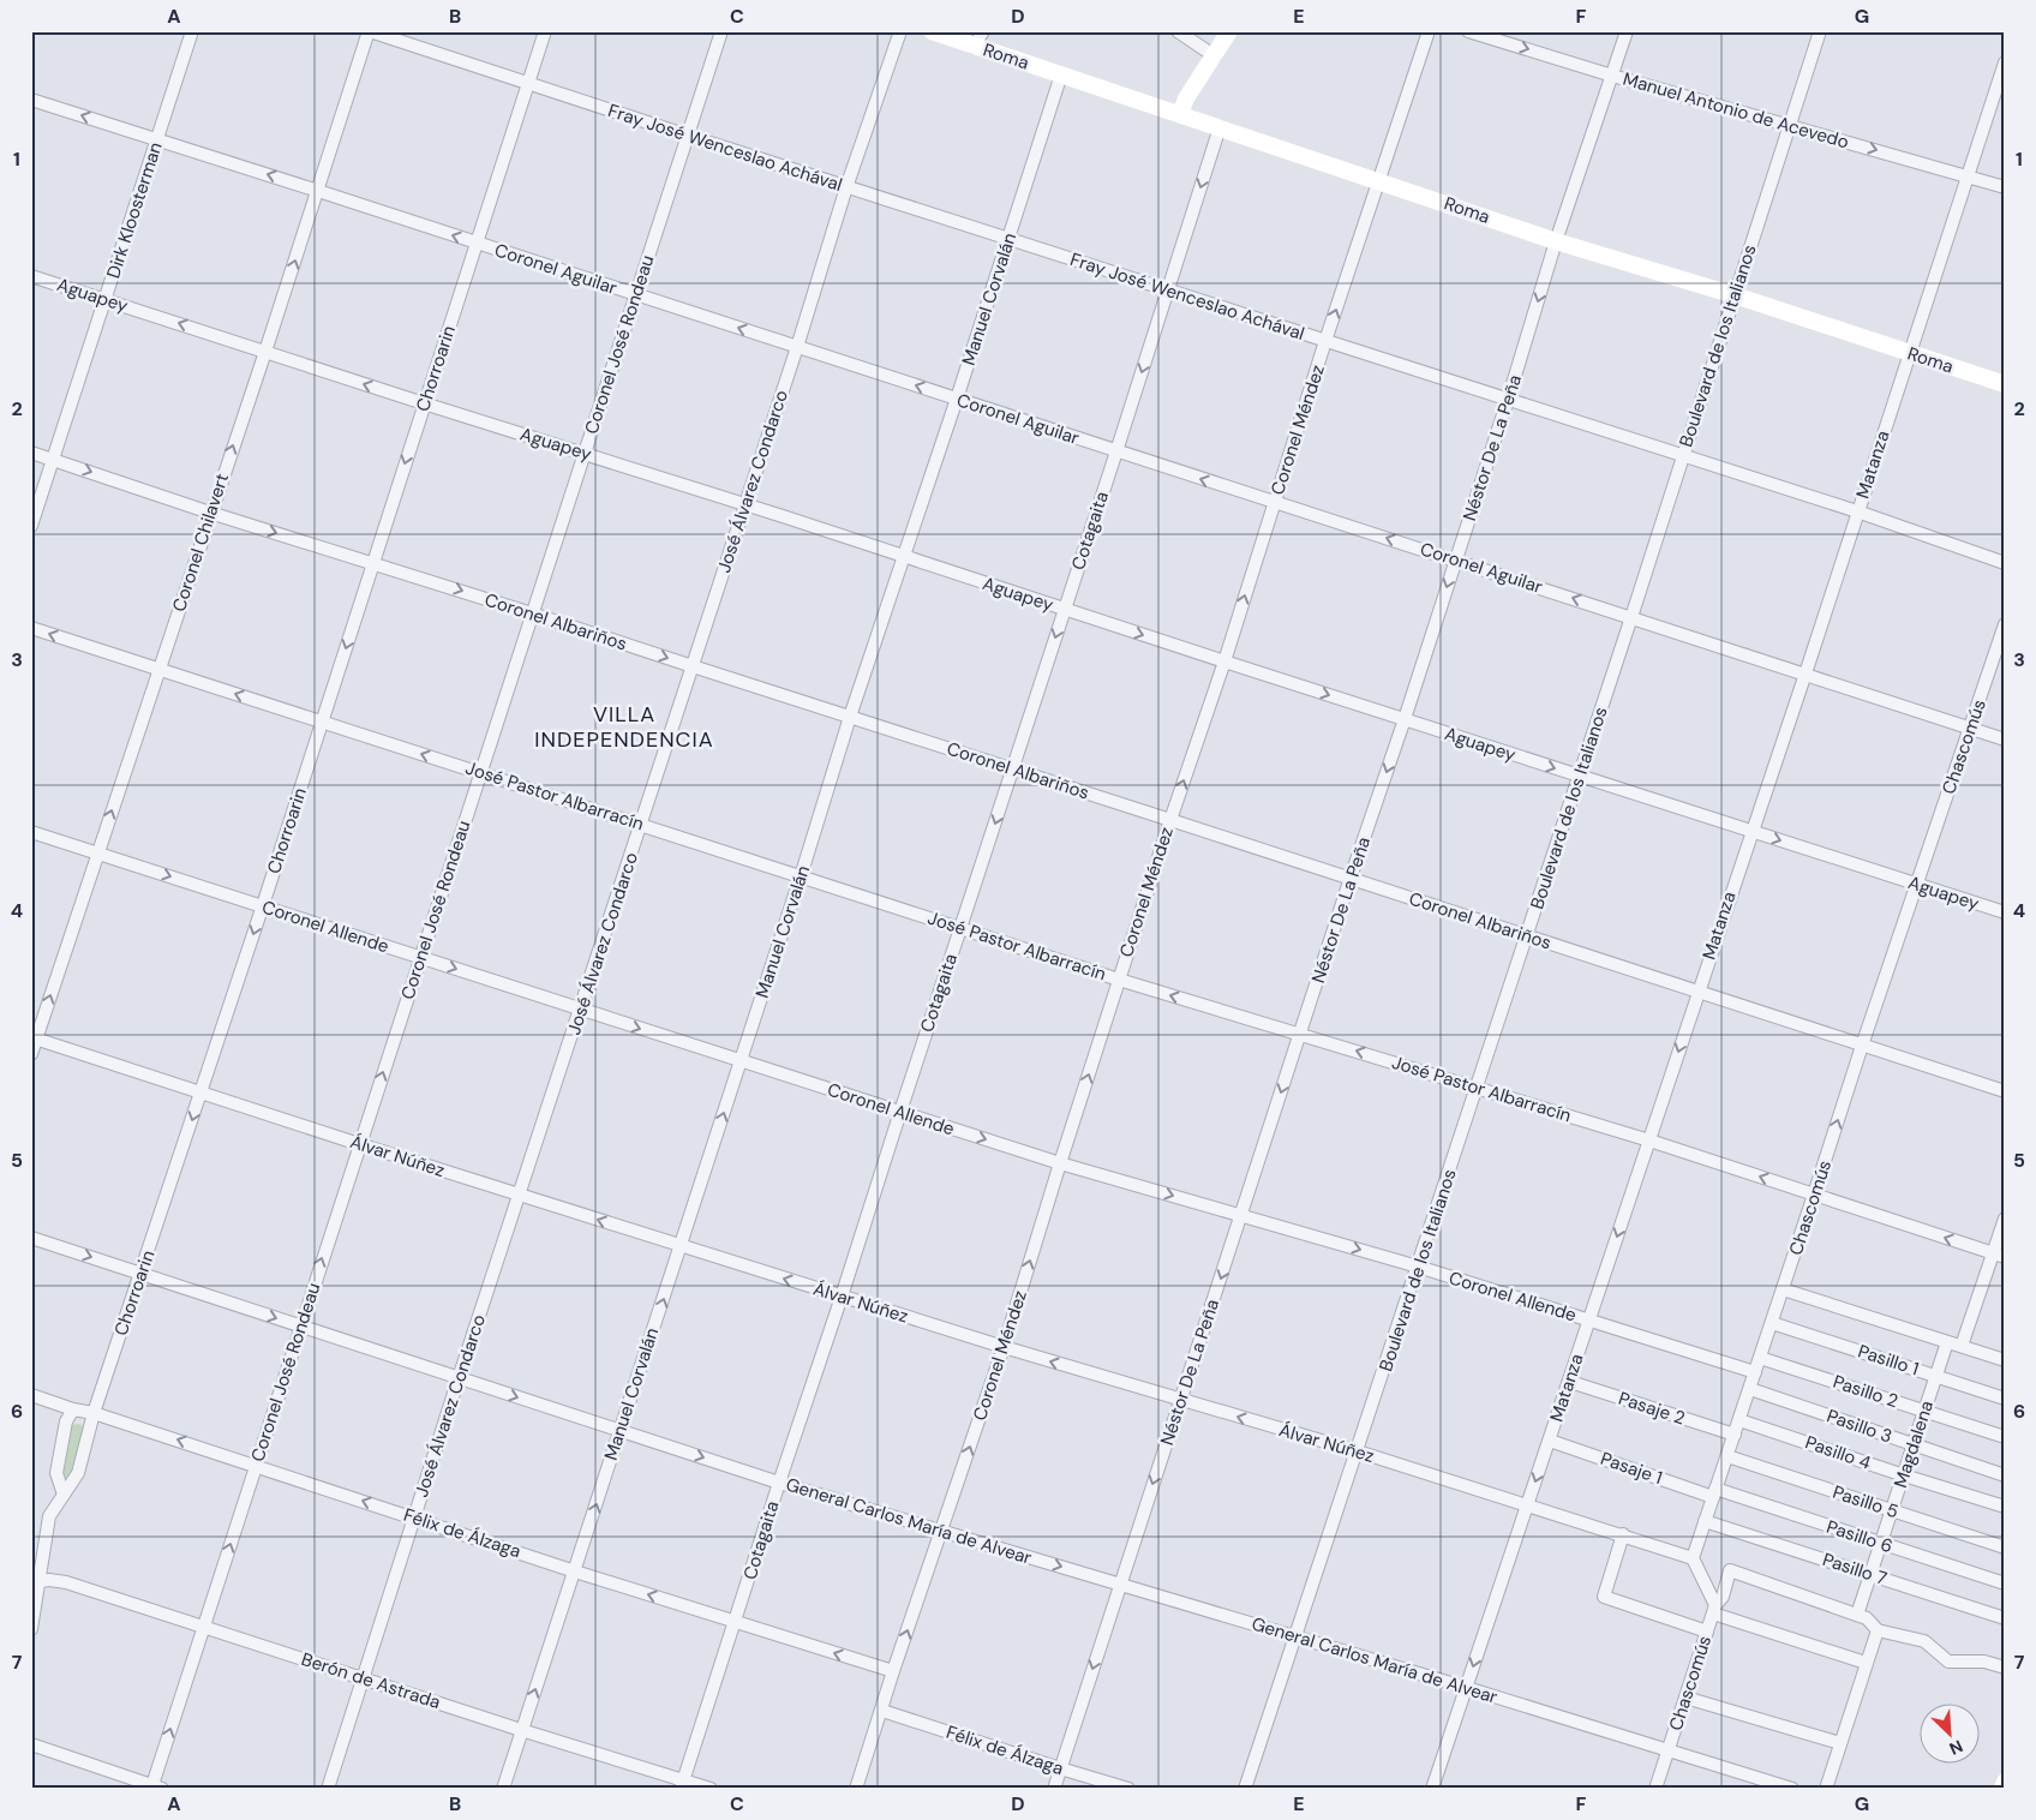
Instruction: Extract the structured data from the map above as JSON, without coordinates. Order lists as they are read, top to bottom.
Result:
{
  "streets": {
    "street": [
      "Roma",
      "Manuel Antonio de Acevedo",
      "Fray José Wenceslao Achával",
      "Dirk Kloosterman",
      "Coronel Aguilar",
      "Aguapey",
      "Manuel Corvalán",
      "Coronel José Rondeau",
      "Boulevard de los Italianos",
      "Chorroarin",
      "Coronel Méndez",
      "Néstor De La Peña",
      "Matanza",
      "José Álvarez Condarco",
      "Cotagaita",
      "Coronel Chilavert",
      "Coronel Albariños",
      "Chascomús",
      "José Pastor Albarracín",
      "Coronel Allende",
      "Álvar Núñez",
      "Pasillo 1",
      "Pasillo 2",
      "Pasaje 2",
      "Pasillo 3",
      "Magdalena",
      "Pasillo 4",
      "Pasaje 1",
      "Pasillo 5",
      "General Carlos María de Alvear",
      "Félix de Álzaga",
      "Pasillo 6",
      "Pasillo 7",
      "Berón de Astrada"
    ]
  },
  "crossings": [
    ["Roma", "Manuel Corvalán"],
    ["Roma", "Boulevard de los Italianos"],
    ["Roma", "Coronel Méndez"],
    ["Roma", "Néstor De La Peña"],
    ["Roma", "Matanza"],
    ["Roma", "Cotagaita"],
    ["Manuel Antonio de Acevedo", "Boulevard de los Italianos"],
    ["Manuel Antonio de Acevedo", "Néstor De La Peña"],
    ["Manuel Antonio de Acevedo", "Matanza"],
    ["Fray José Wenceslao Achával", "Manuel Corvalán"],
    ["Fray José Wenceslao Achával", "Coronel José Rondeau"],
    ["Fray José Wenceslao Achával", "Boulevard de los Italianos"],
    ["Fray José Wenceslao Achával", "Chorroarin"],
    ["Fray José Wenceslao Achával", "Coronel Méndez"],
    ["Fray José Wenceslao Achával", "Néstor De La Peña"],
    ["Fray José Wenceslao Achával", "Matanza"],
    ["Fray José Wenceslao Achával", "José Álvarez Condarco"],
    ["Fray José Wenceslao Achával", "Cotagaita"],
    ["Fray José Wenceslao Achával", "Coronel Chilavert"],
    ["Dirk Kloosterman", "Coronel Aguilar"],
    ["Dirk Kloosterman", "Aguapey"],
    ["Dirk Kloosterman", "Coronel Albariños"],
    ["Coronel Aguilar", "Manuel Corvalán"],
    ["Coronel Aguilar", "Coronel José Rondeau"],
    ["Coronel Aguilar", "Boulevard de los Italianos"],
    ["Coronel Aguilar", "Chorroarin"],
    ["Coronel Aguilar", "Coronel Méndez"],
    ["Coronel Aguilar", "Néstor De La Peña"],
    ["Coronel Aguilar", "Matanza"],
    ["Coronel Aguilar", "José Álvarez Condarco"],
    ["Coronel Aguilar", "Cotagaita"],
    ["Coronel Aguilar", "Coronel Chilavert"],
    ["Coronel Aguilar", "Chascomús"],
    ["Aguapey", "Manuel Corvalán"],
    ["Aguapey", "Coronel José Rondeau"],
    ["Aguapey", "Boulevard de los Italianos"],
    ["Aguapey", "Chorroarin"],
    ["Aguapey", "Coronel Méndez"],
    ["Aguapey", "Néstor De La Peña"],
    ["Aguapey", "Matanza"],
    ["Aguapey", "José Álvarez Condarco"],
    ["Aguapey", "Cotagaita"],
    ["Aguapey", "Coronel Chilavert"],
    ["Aguapey", "Chascomús"],
    ["Manuel Corvalán", "Coronel Albariños"],
    ["Manuel Corvalán", "José Pastor Albarracín"],
    ["Manuel Corvalán", "Coronel Allende"],
    ["Manuel Corvalán", "Álvar Núñez"],
    ["Manuel Corvalán", "General Carlos María de Alvear"],
    ["Manuel Corvalán", "Félix de Álzaga"],
    ["Manuel Corvalán", "Berón de Astrada"],
    ["Coronel José Rondeau", "Coronel Albariños"],
    ["Coronel José Rondeau", "José Pastor Albarracín"],
    ["Coronel José Rondeau", "Coronel Allende"],
    ["Coronel José Rondeau", "Álvar Núñez"],
    ["Coronel José Rondeau", "General Carlos María de Alvear"],
    ["Coronel José Rondeau", "Félix de Álzaga"],
    ["Coronel José Rondeau", "Berón de Astrada"],
    ["Boulevard de los Italianos", "Coronel Albariños"],
    ["Boulevard de los Italianos", "José Pastor Albarracín"],
    ["Boulevard de los Italianos", "Coronel Allende"],
    ["Boulevard de los Italianos", "Álvar Núñez"],
    ["Boulevard de los Italianos", "General Carlos María de Alvear"],
    ["Chorroarin", "Coronel Albariños"],
    ["Chorroarin", "José Pastor Albarracín"],
    ["Chorroarin", "Coronel Allende"],
    ["Chorroarin", "Álvar Núñez"],
    ["Chorroarin", "General Carlos María de Alvear"],
    ["Chorroarin", "Félix de Álzaga"],
    ["Chorroarin", "Berón de Astrada"],
    ["Coronel Méndez", "Coronel Albariños"],
    ["Coronel Méndez", "José Pastor Albarracín"],
    ["Coronel Méndez", "Coronel Allende"],
    ["Coronel Méndez", "Álvar Núñez"],
    ["Coronel Méndez", "General Carlos María de Alvear"],
    ["Coronel Méndez", "Félix de Álzaga"],
    ["Néstor De La Peña", "Coronel Albariños"],
    ["Néstor De La Peña", "José Pastor Albarracín"],
    ["Néstor De La Peña", "Coronel Allende"],
    ["Néstor De La Peña", "Álvar Núñez"],
    ["Néstor De La Peña", "General Carlos María de Alvear"],
    ["Néstor De La Peña", "Félix de Álzaga"],
    ["Matanza", "Coronel Albariños"],
    ["Matanza", "José Pastor Albarracín"],
    ["Matanza", "Coronel Allende"],
    ["Matanza", "Álvar Núñez"],
    ["Matanza", "Pasaje 2"],
    ["Matanza", "Pasaje 1"],
    ["Matanza", "General Carlos María de Alvear"],
    ["José Álvarez Condarco", "Coronel Albariños"],
    ["José Álvarez Condarco", "José Pastor Albarracín"],
    ["José Álvarez Condarco", "Coronel Allende"],
    ["José Álvarez Condarco", "Álvar Núñez"],
    ["José Álvarez Condarco", "General Carlos María de Alvear"],
    ["José Álvarez Condarco", "Félix de Álzaga"],
    ["José Álvarez Condarco", "Berón de Astrada"],
    ["Cotagaita", "Coronel Albariños"],
    ["Cotagaita", "José Pastor Albarracín"],
    ["Cotagaita", "Coronel Allende"],
    ["Cotagaita", "Álvar Núñez"],
    ["Cotagaita", "General Carlos María de Alvear"],
    ["Cotagaita", "Félix de Álzaga"],
    ["Cotagaita", "Berón de Astrada"],
    ["Coronel Chilavert", "Coronel Albariños"],
    ["Coronel Chilavert", "José Pastor Albarracín"],
    ["Coronel Chilavert", "Coronel Allende"],
    ["Coronel Chilavert", "Álvar Núñez"],
    ["Coronel Albariños", "Chascomús"],
    ["Chascomús", "José Pastor Albarracín"],
    ["Chascomús", "Coronel Allende"],
    ["Chascomús", "Álvar Núñez"],
    ["Chascomús", "Pasillo 1"],
    ["Chascomús", "Pasillo 2"],
    ["Chascomús", "Pasaje 2"],
    ["Chascomús", "Pasillo 3"],
    ["Chascomús", "Magdalena"],
    ["Chascomús", "Pasillo 4"],
    ["Chascomús", "Pasaje 1"],
    ["Chascomús", "Pasillo 5"],
    ["Chascomús", "General Carlos María de Alvear"],
    ["Chascomús", "Pasillo 6"],
    ["Chascomús", "Pasillo 7"],
    ["Pasillo 1", "Magdalena"],
    ["Pasillo 2", "Magdalena"],
    ["Pasillo 3", "Magdalena"],
    ["Magdalena", "Pasillo 4"],
    ["Magdalena", "Pasillo 5"],
    ["Magdalena", "Pasillo 6"],
    ["Magdalena", "Pasillo 7"],
    ["Pasaje 1", "Pasillo 6"]
  ],
  "one_way": [
    "Manuel Antonio de Acevedo",
    "Coronel Aguilar",
    "Manuel Corvalán",
    "Coronel José Rondeau",
    "Chorroarin",
    "Coronel Méndez",
    "Néstor De La Peña",
    "Cotagaita",
    "Coronel Chilavert",
    "José Pastor Albarracín",
    "Coronel Allende",
    "Álvar Núñez",
    "General Carlos María de Alvear",
    "Félix de Álzaga"
  ],
  "districts": ["VILLA INDEPENDENCIA"],
  "north": "bottom right",
  "grid": {
    "columns": [
      "A",
      "B",
      "C",
      "D",
      "E",
      "F",
      "G"
    ],
    "rows": [
      "1",
      "2",
      "3",
      "4",
      "5",
      "6",
      "7"
    ]
  }
}
